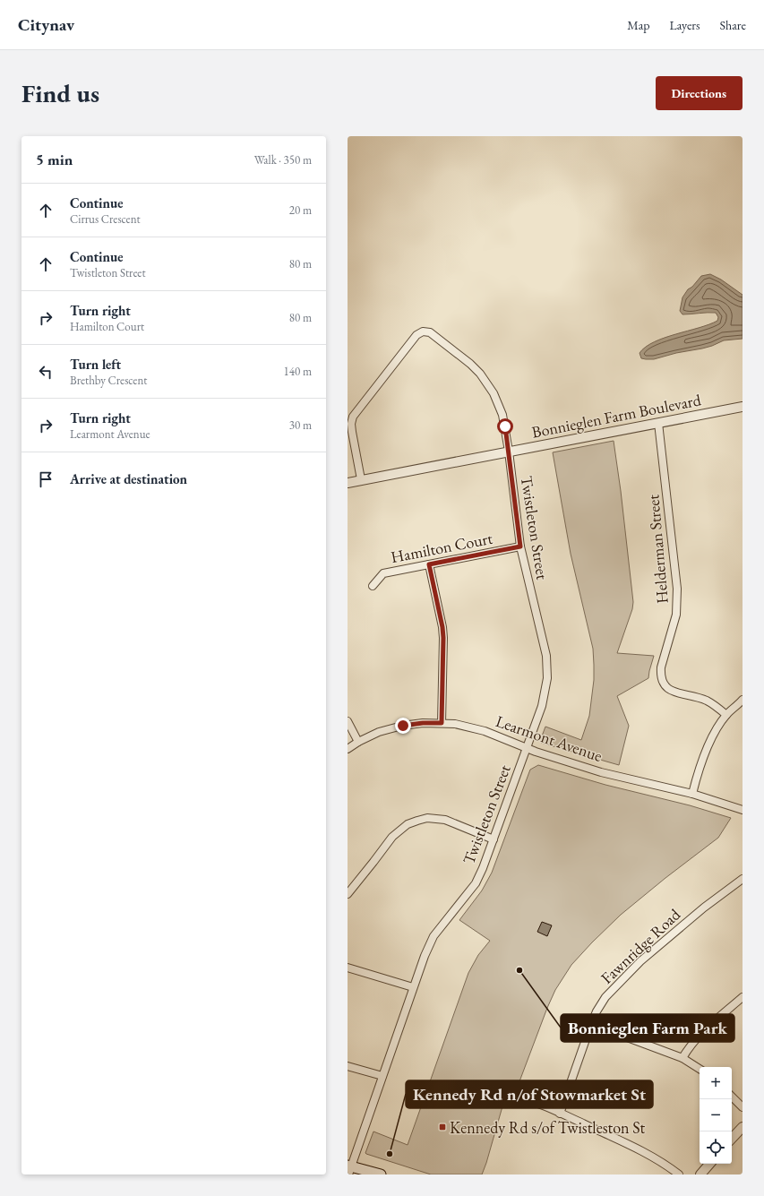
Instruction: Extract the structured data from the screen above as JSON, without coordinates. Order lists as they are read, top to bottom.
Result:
{
  "streets": {
    "street": [
      "Bonnieglen Farm Boulevard",
      "Twistleton Street",
      "Hamilton Court",
      "Helderman Street",
      "Learmont Avenue",
      "Fawnridge Road"
    ]
  },
  "crossings": [
    ["Bonnieglen Farm Boulevard", "Twistleton Street"],
    ["Bonnieglen Farm Boulevard", "Helderman Street"],
    ["Twistleton Street", "Hamilton Court"],
    ["Twistleton Street", "Learmont Avenue"]
  ],
  "places": {
    "other": ["Bonnieglen Farm Park", "Kennedy Rd n/of Stowmarket St"],
    "transit": ["Kennedy Rd s/of Twistleston St"]
  },
  "page": {
    "header": "Citynav",
    "nav": ["Map", "Layers", "Share"],
    "buttons": "Directions",
    "title": "Find us",
    "heading": ["5 min", "Walk · 350 m"],
    "list": [
      ["Continue", "Cirrus Crescent", "20 m"],
      ["Continue", "Twistleton Street", "80 m"],
      ["Turn right", "Hamilton Court", "80 m"],
      ["Turn left", "Brethby Crescent", "140 m"],
      ["Turn right", "Learmont Avenue", "30 m"],
      "Arrive at destination"
    ],
    "map_buttons": ["+", "−"]
  }
}
